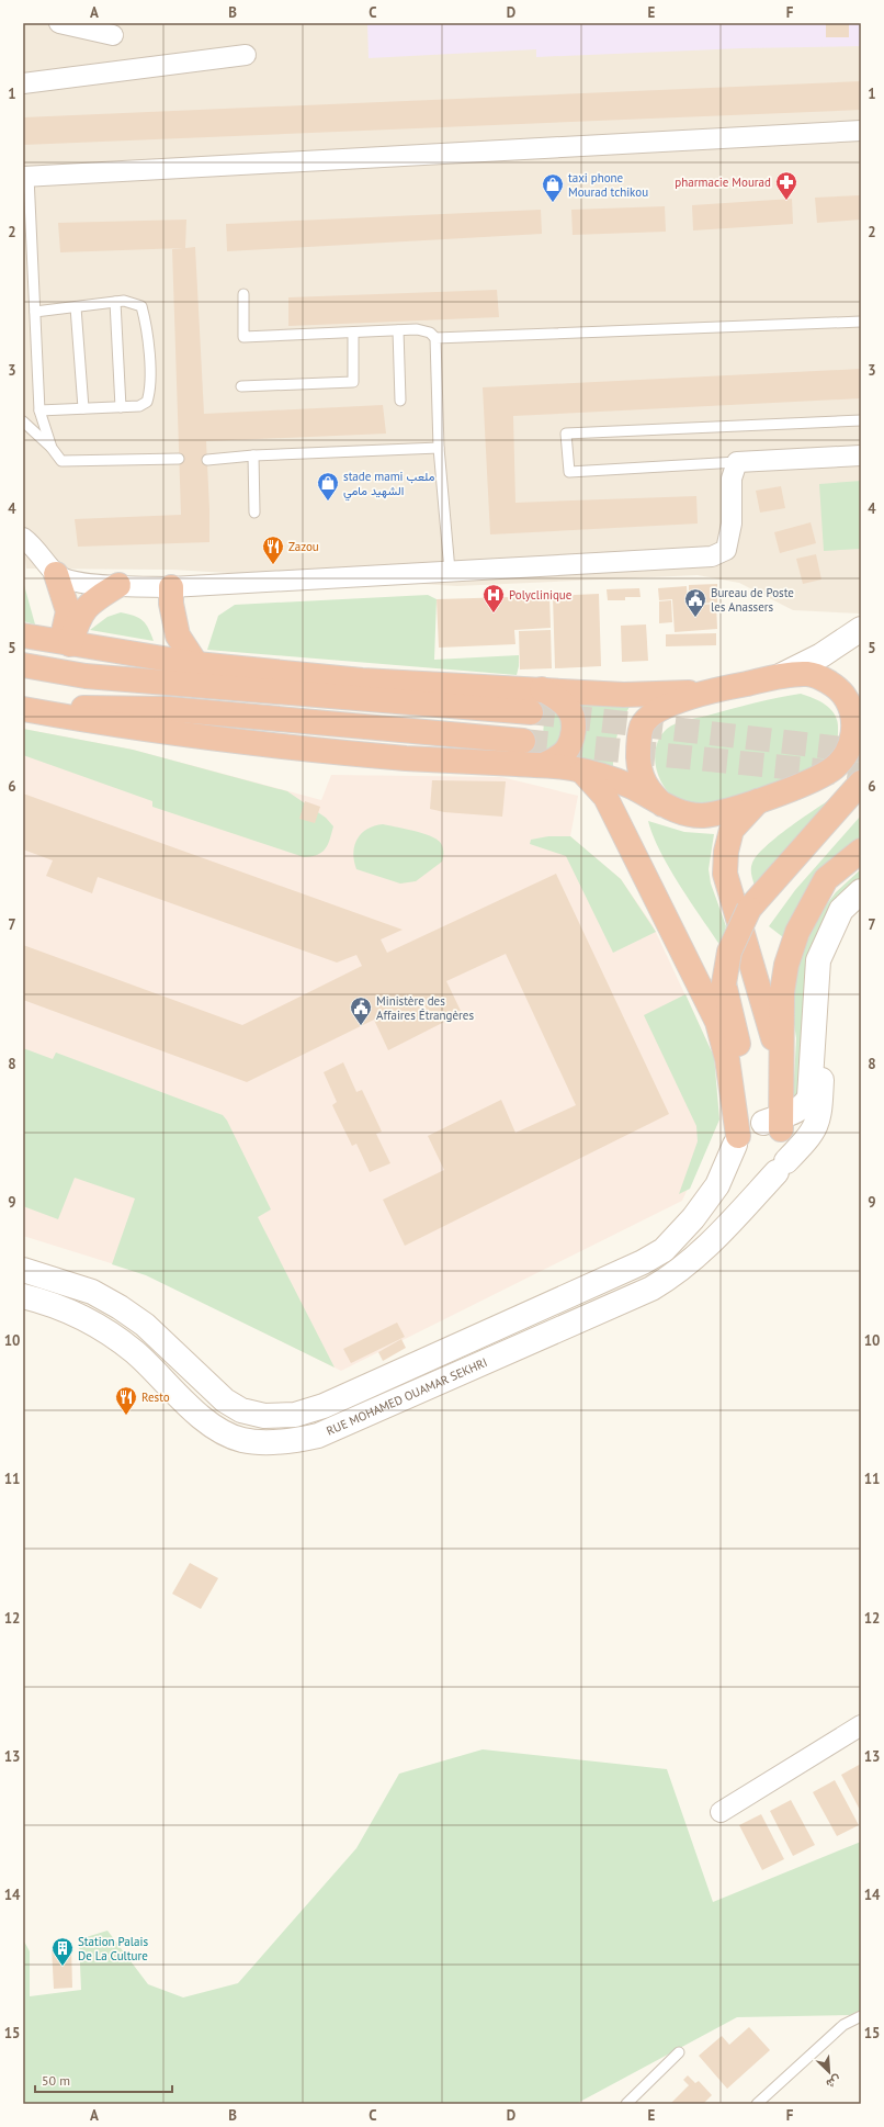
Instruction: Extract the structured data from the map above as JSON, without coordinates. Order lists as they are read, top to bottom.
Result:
{
  "streets": {
    "street": ["RUE MOHAMED OUAMAR SEKHRI"]
  },
  "places": {
    "pharmacy": ["pharmacie Mourad"],
    "shop": ["taxi phone Mourad tchikou", "stade mami ملعب الشهيد مامي"],
    "restaurant": ["Zazou", "Resto"],
    "hospital": ["Polyclinique"],
    "public building": ["Bureau de Poste les Anassers", "Ministère des Affaires Étrangères"],
    "building": ["Station Palais De La Culture"]
  },
  "scale_bar": "50 m",
  "north": "bottom right",
  "grid": {
    "columns": [
      "A",
      "B",
      "C",
      "D",
      "E",
      "F"
    ],
    "rows": [
      "1",
      "2",
      "3",
      "4",
      "5",
      "6",
      "7",
      "8",
      "9",
      "10",
      "11",
      "12",
      "13",
      "14",
      "15"
    ]
  }
}
